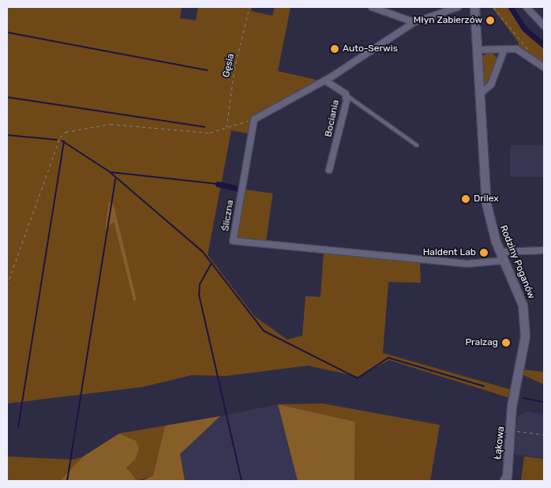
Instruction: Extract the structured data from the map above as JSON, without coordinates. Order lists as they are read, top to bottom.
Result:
{
  "streets": {
    "street": [
      "Bociania",
      "Śliczna",
      "Rodziny Poganów",
      "Łąkowa"
    ],
    "path": ["Gęsia"]
  },
  "crossings": [
    ["Śliczna", "Rodziny Poganów"],
    ["Rodziny Poganów", "Łąkowa"]
  ],
  "places": [
    "Młyn Zabierzów",
    "Auto-Serwis",
    "Drilex",
    "Haldent Lab",
    "Pralzag"
  ]
}
